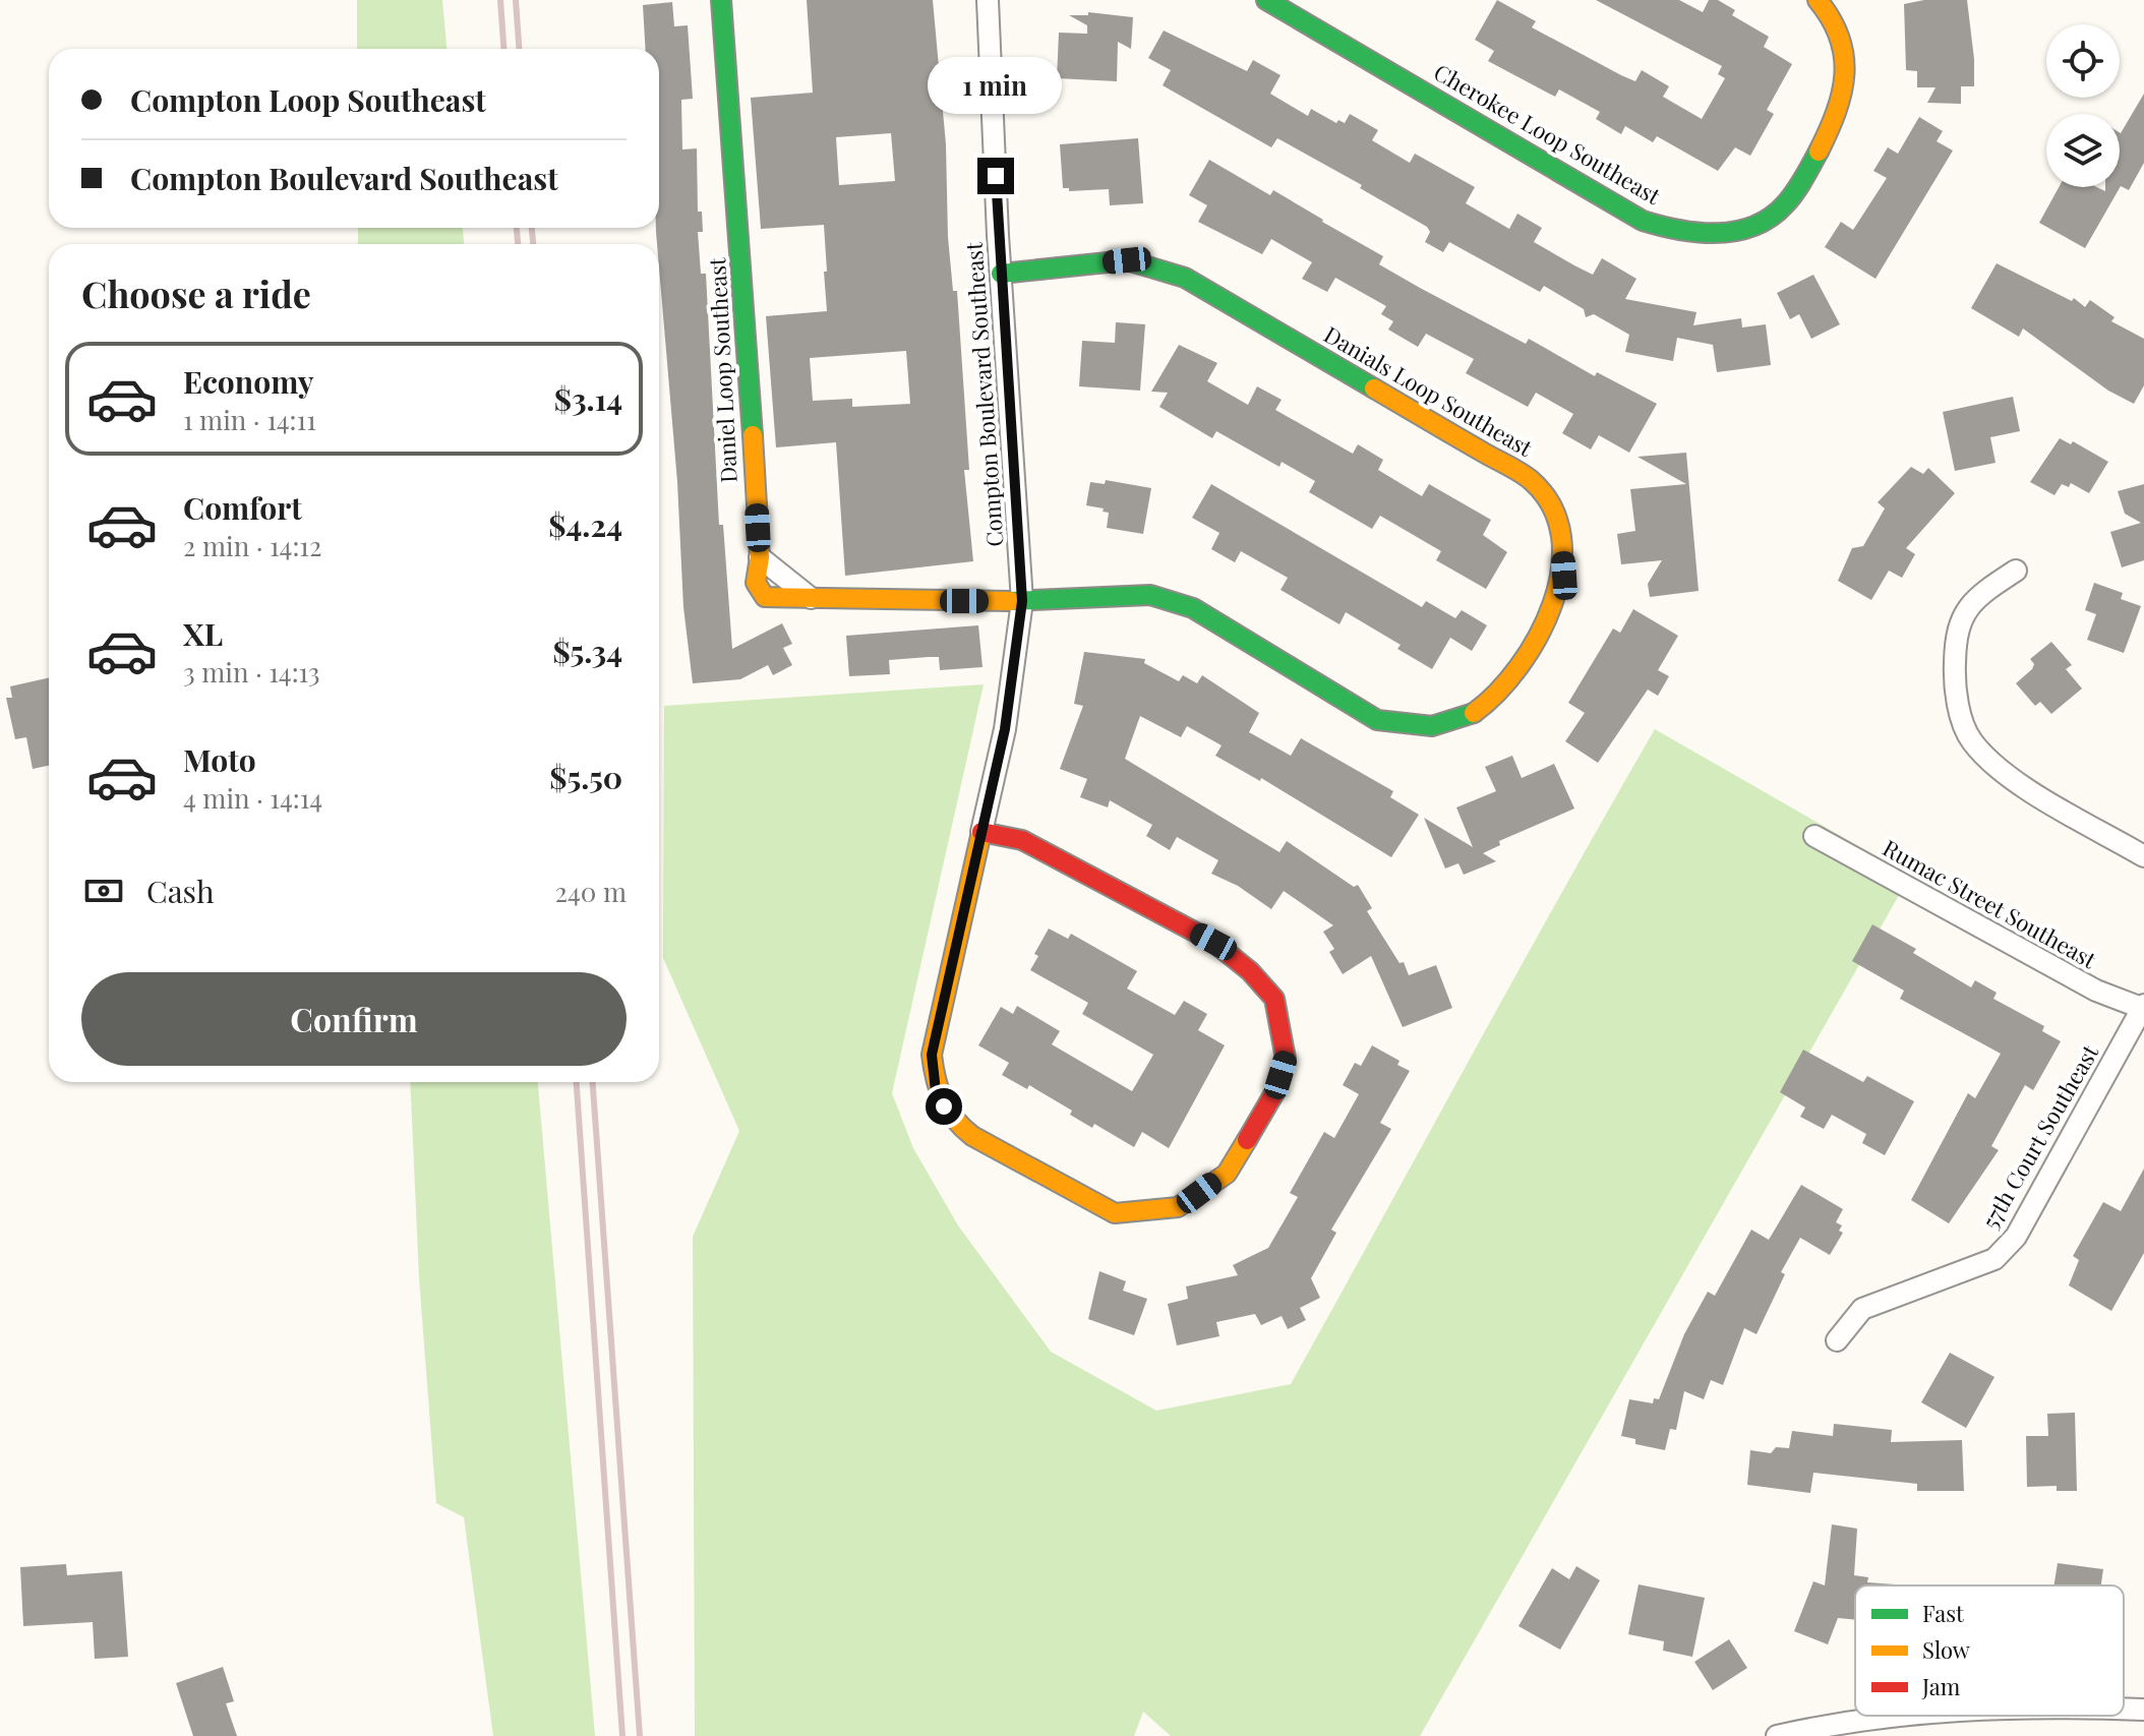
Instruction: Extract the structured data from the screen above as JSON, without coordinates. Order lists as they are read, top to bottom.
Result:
{
  "streets": {
    "street": [
      "Cherokee Loop Southeast",
      "Daniel Loop Southeast",
      "Danials Loop Southeast",
      "Compton Boulevard Southeast",
      "Rumac Street Southeast",
      "57th Court Southeast"
    ]
  },
  "crossings": [
    ["Daniel Loop Southeast", "Danials Loop Southeast"],
    ["Daniel Loop Southeast", "Compton Boulevard Southeast"],
    ["Danials Loop Southeast", "Compton Boulevard Southeast"],
    ["Rumac Street Southeast", "57th Court Southeast"]
  ],
  "legend": ["Fast", "Slow", "Jam"],
  "page": {
    "banner": ["Compton Loop Southeast", "Compton Boulevard Southeast"],
    "bubble": "1 min",
    "heading": "Choose a ride",
    "list": [
      {
        "name": "Economy",
        "note": "1 min · 14:11",
        "value": "$3.14"
      },
      {
        "name": "Comfort",
        "note": "2 min · 14:12",
        "value": "$4.24"
      },
      {
        "name": "XL",
        "note": "3 min · 14:13",
        "value": "$5.34"
      },
      {
        "name": "Moto",
        "note": "4 min · 14:14",
        "value": "$5.50"
      }
    ],
    "pay": ["Cash", "240 m"],
    "buttons": "Confirm"
  }
}
